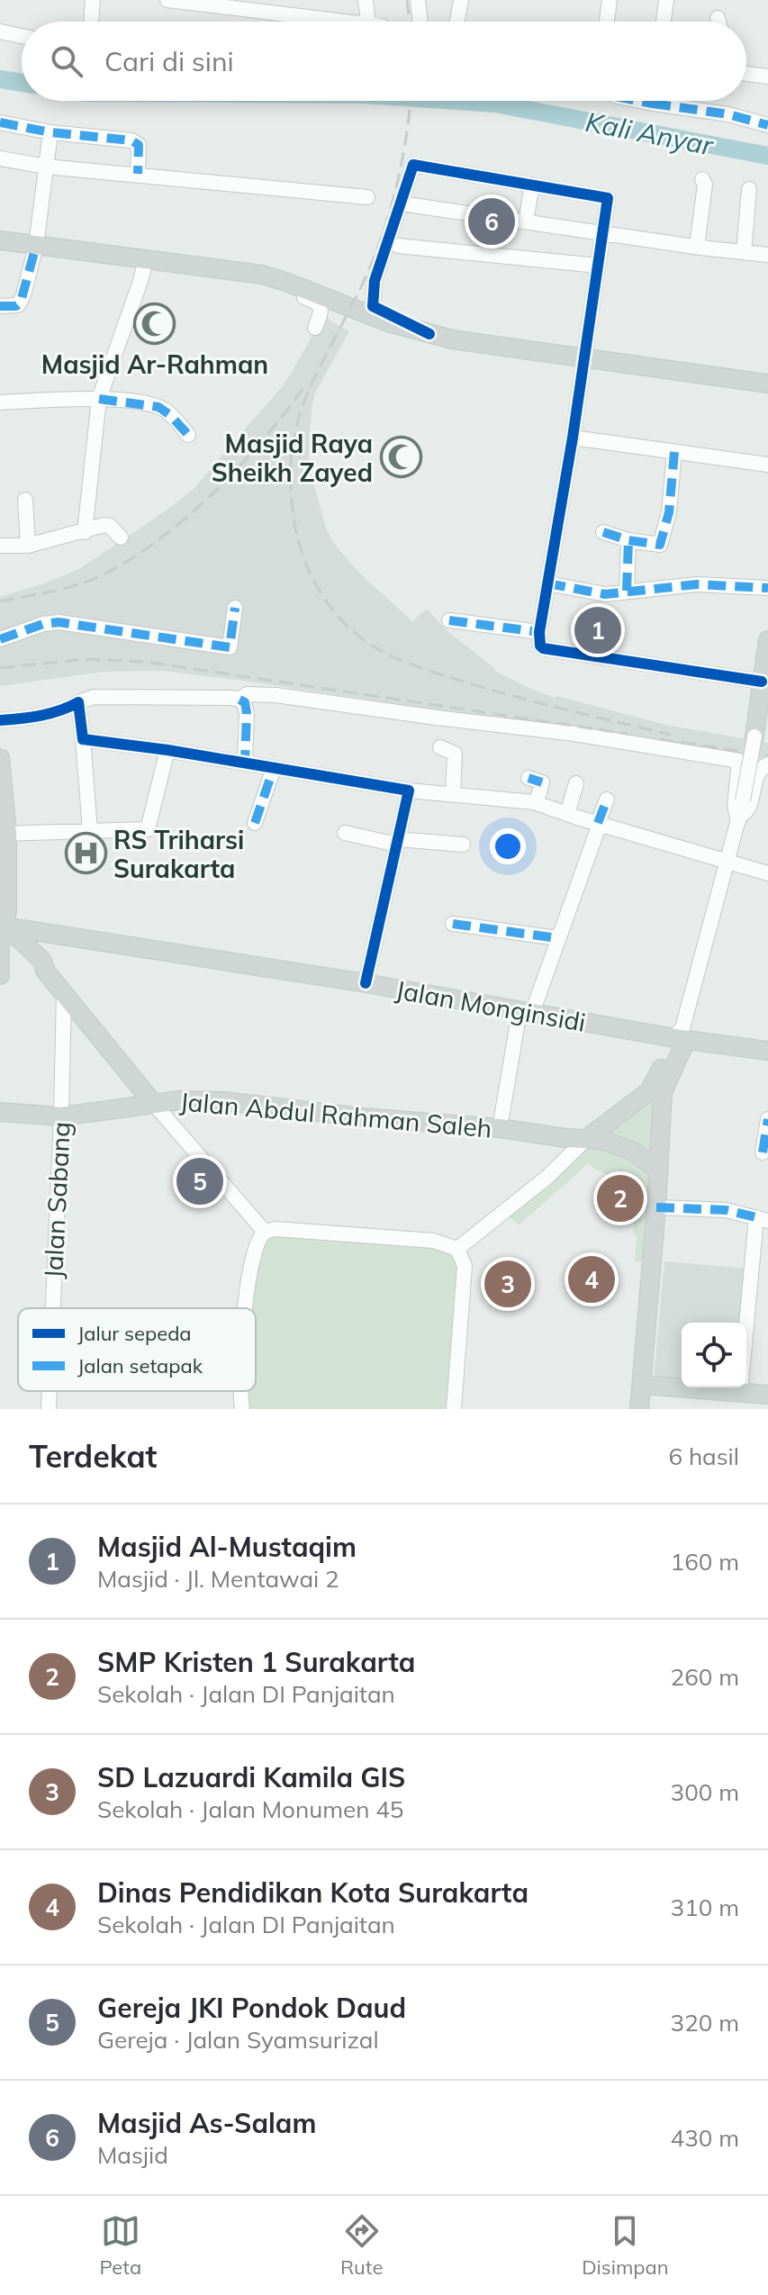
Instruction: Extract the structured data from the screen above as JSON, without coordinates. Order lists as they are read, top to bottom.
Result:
{
  "streets": {
    "main road": ["Jalan Monginsidi", "Jalan Abdul Rahman Saleh"],
    "street": ["Jalan Sabang"]
  },
  "crossings": [
    ["Jalan Abdul Rahman Saleh", "Jalan Sabang"]
  ],
  "water": ["Kali Anyar"],
  "places": {
    "mosque": ["Masjid Ar-Rahman", "Masjid Raya Sheikh Zayed"],
    "hospital": ["RS Triharsi Surakarta"]
  },
  "legend": ["Jalur sepeda", "Jalan setapak"],
  "page": {
    "search": "Cari di sini",
    "pins": [
      "6",
      "1",
      "5",
      "2",
      "4",
      "3"
    ],
    "heading": ["Terdekat", "6 hasil"],
    "list": [
      {
        "mark": "1",
        "name": "Masjid Al-Mustaqim",
        "note": "Masjid · Jl. Mentawai 2",
        "value": "160 m"
      },
      {
        "mark": "2",
        "name": "SMP Kristen 1 Surakarta",
        "note": "Sekolah · Jalan DI Panjaitan",
        "value": "260 m"
      },
      {
        "mark": "3",
        "name": "SD Lazuardi Kamila GIS",
        "note": "Sekolah · Jalan Monumen 45",
        "value": "300 m"
      },
      {
        "mark": "4",
        "name": "Dinas Pendidikan Kota Surakarta",
        "note": "Sekolah · Jalan DI Panjaitan",
        "value": "310 m"
      },
      {
        "mark": "5",
        "name": "Gereja JKI Pondok Daud",
        "note": "Gereja · Jalan Syamsurizal",
        "value": "320 m"
      },
      {
        "mark": "6",
        "name": "Masjid As-Salam",
        "note": "Masjid",
        "value": "430 m"
      }
    ],
    "nav": ["Peta", "Rute", "Disimpan"]
  }
}
